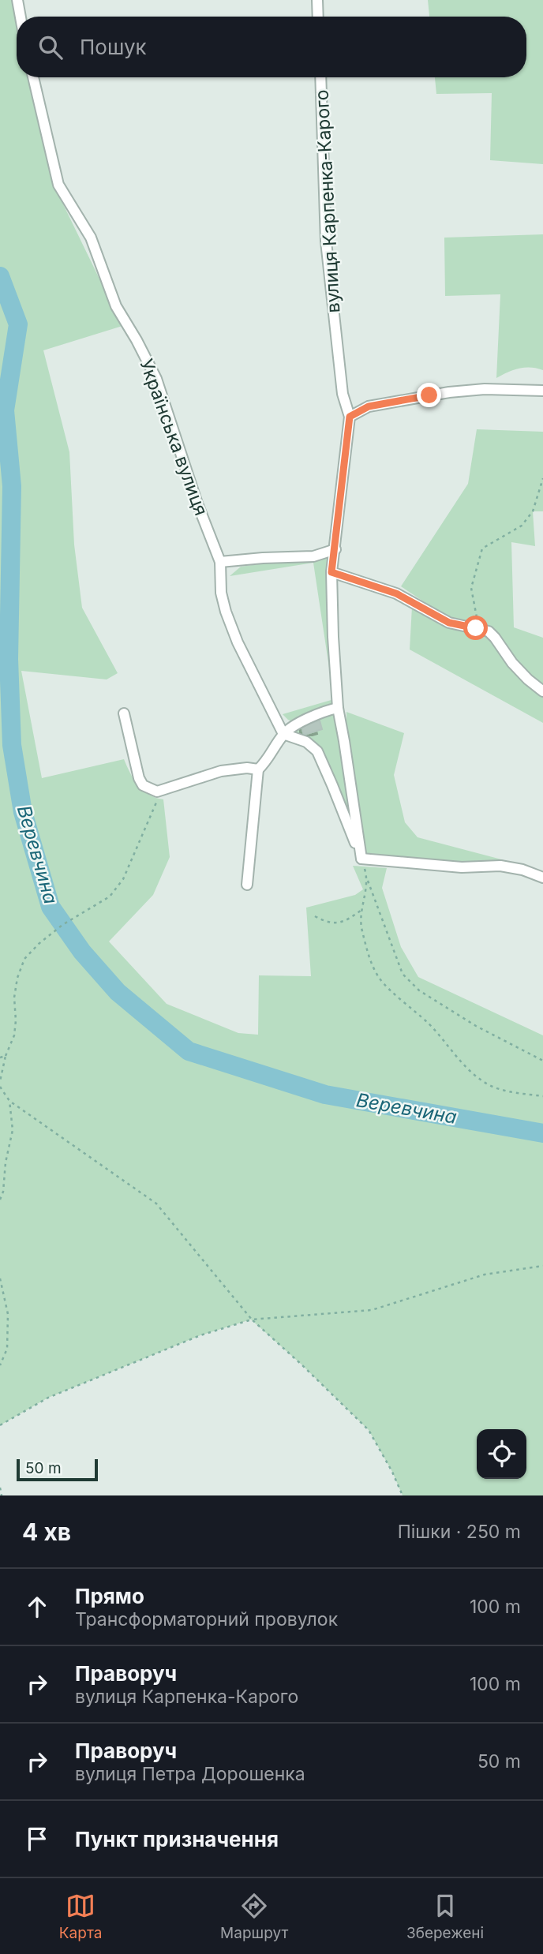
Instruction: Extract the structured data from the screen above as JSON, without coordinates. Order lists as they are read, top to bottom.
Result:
{
  "streets": {
    "street": ["вулиця Карпенка-Карого", "Українська вулиця"]
  },
  "water": ["Веревчина"],
  "scale_bar": "50 m",
  "page": {
    "search": "Пошук",
    "scale": "50 m",
    "heading": ["4 хв", "Пішки · 250 m"],
    "list": [
      ["Прямо", "Трансформаторний провулок", "100 m"],
      ["Праворуч", "вулиця Карпенка-Карого", "100 m"],
      ["Праворуч", "вулиця Петра Дорошенка", "50 m"],
      "Пункт призначення"
    ],
    "nav": ["Карта", "Маршрут", "Збережені"]
  }
}
